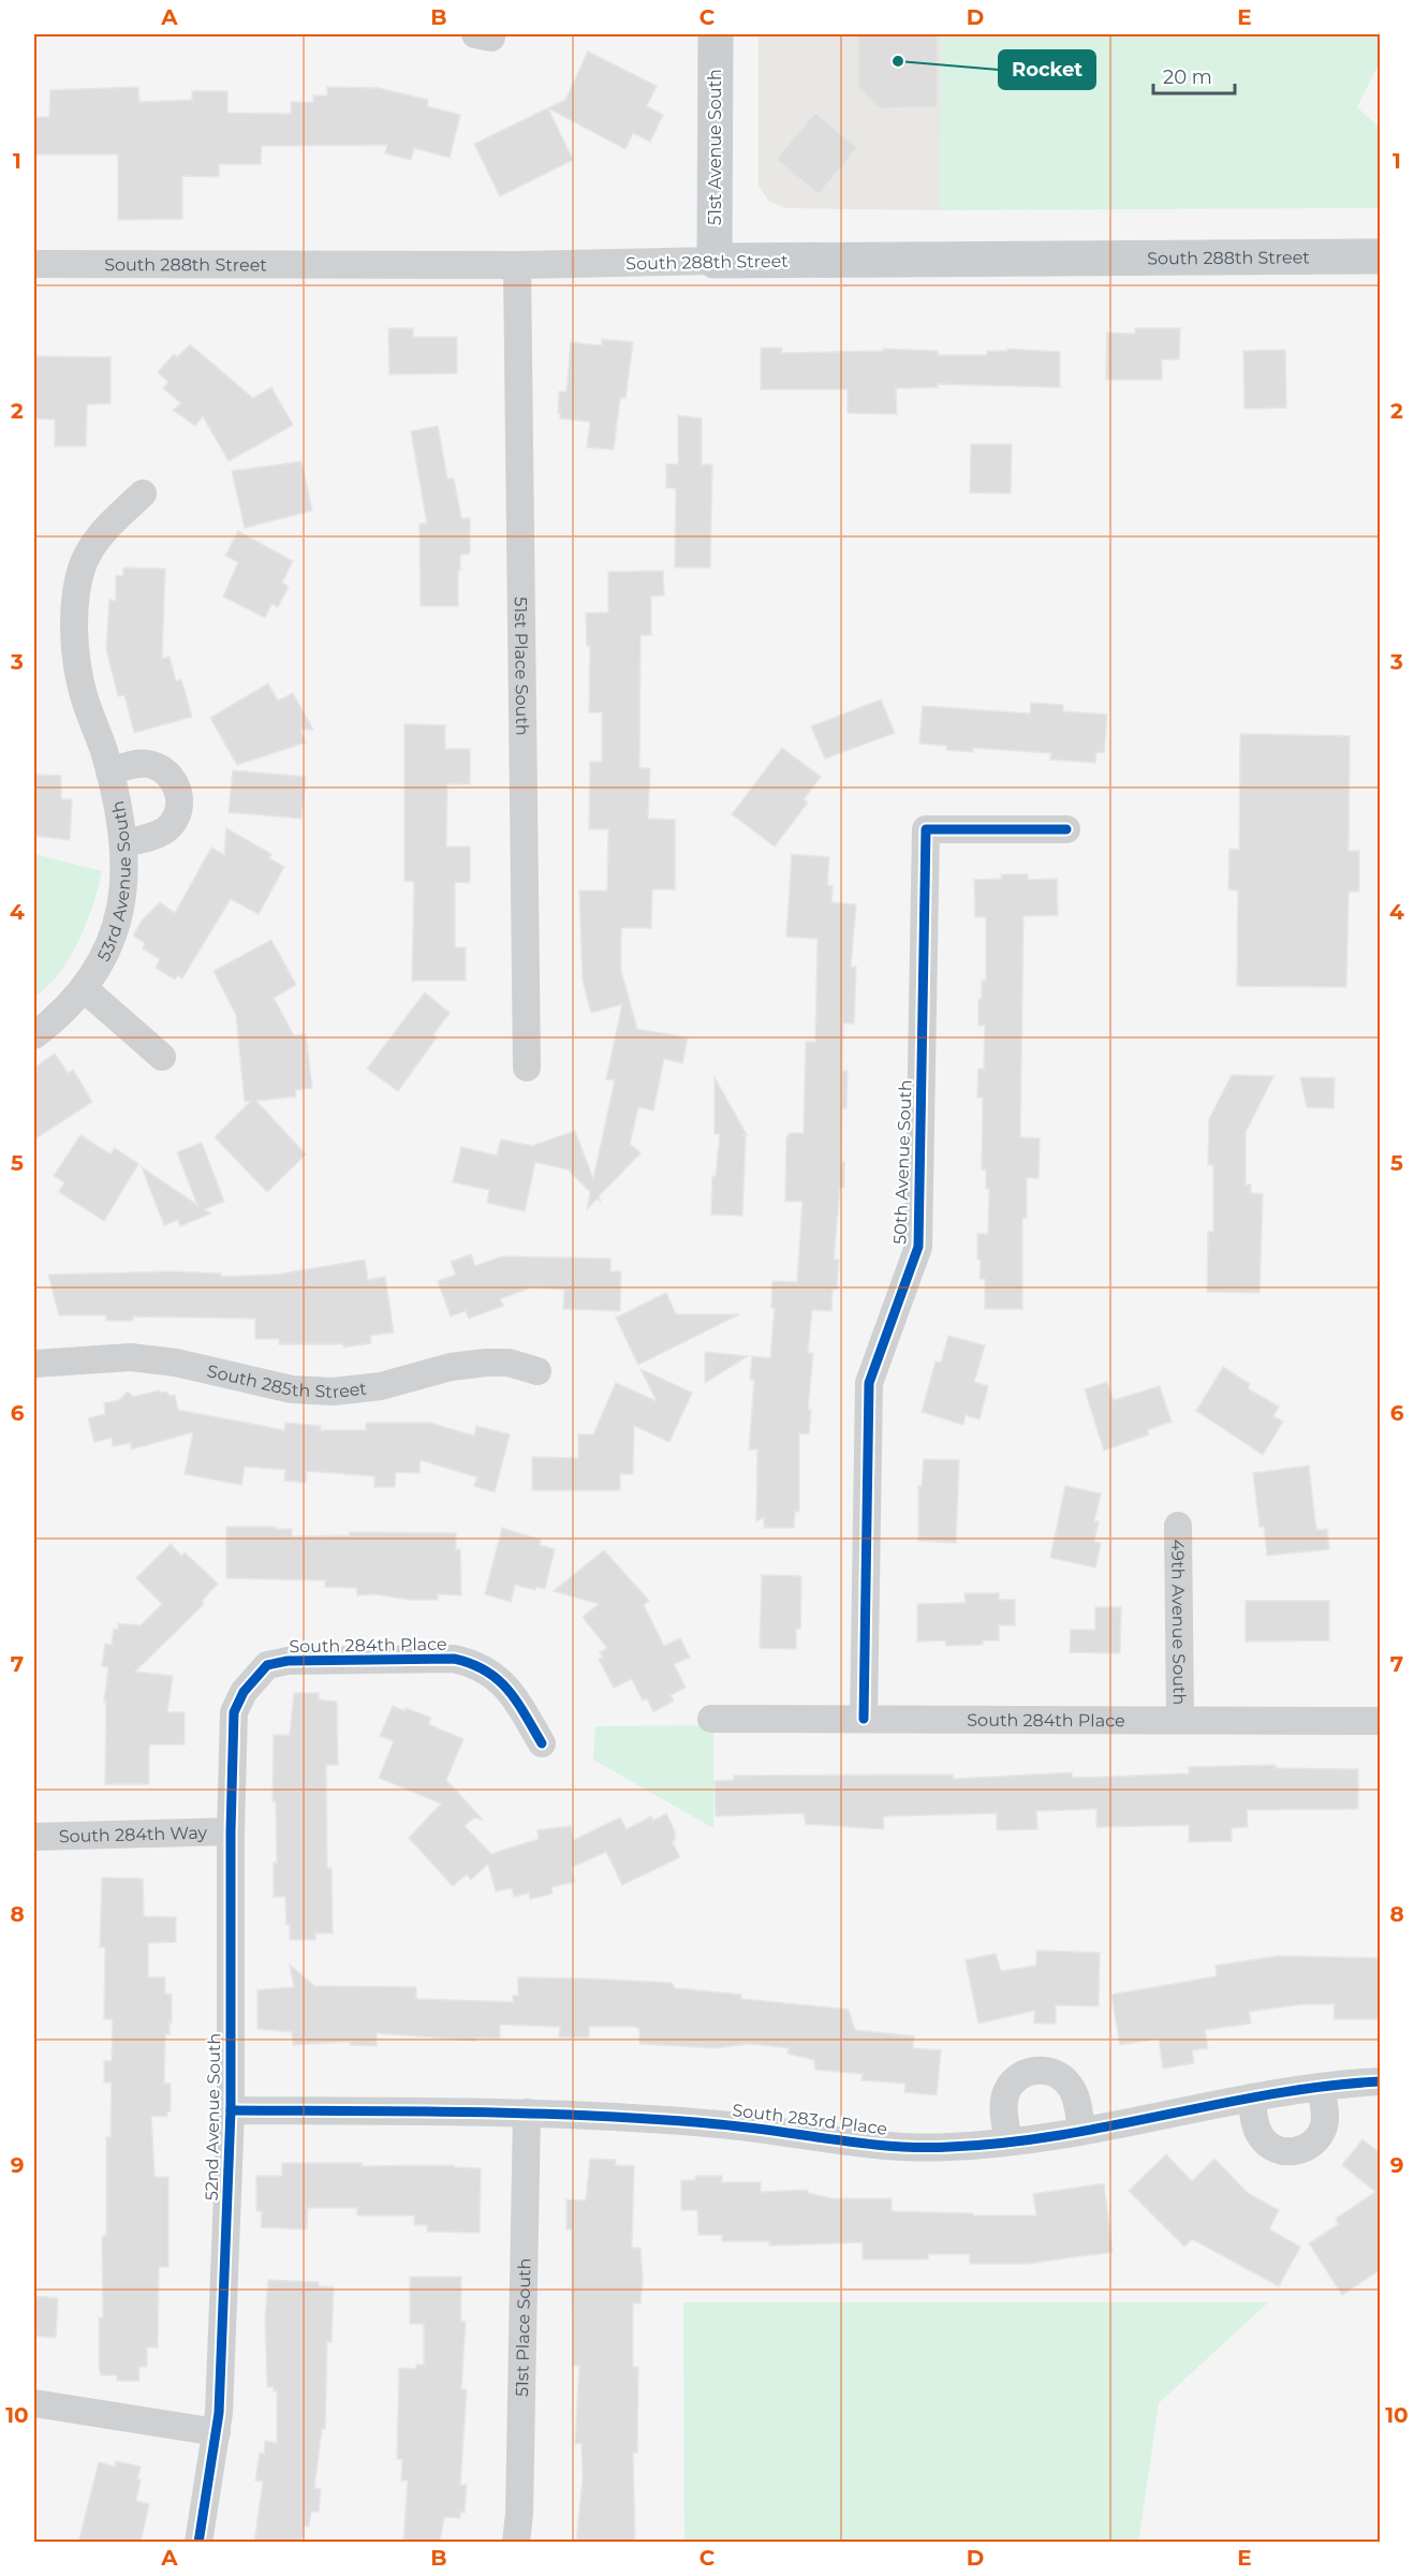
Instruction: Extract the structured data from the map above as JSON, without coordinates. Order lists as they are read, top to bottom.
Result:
{
  "streets": {
    "main road": ["51st Avenue South", "South 288th Street"],
    "street": [
      "51st Place South",
      "53rd Avenue South",
      "50th Avenue South",
      "South 285th Street",
      "49th Avenue South",
      "South 284th Place",
      "South 284th Way",
      "52nd Avenue South",
      "South 283rd Place"
    ]
  },
  "crossings": [
    ["51st Avenue South", "South 288th Street"],
    ["South 288th Street", "51st Place South"],
    ["51st Place South", "South 283rd Place"],
    ["50th Avenue South", "South 284th Place"],
    ["49th Avenue South", "South 284th Place"],
    ["South 284th Place", "52nd Avenue South"],
    ["South 284th Way", "52nd Avenue South"],
    ["52nd Avenue South", "South 283rd Place"]
  ],
  "places": ["Rocket"],
  "scale_bar": "20 m",
  "grid": {
    "columns": [
      "A",
      "B",
      "C",
      "D",
      "E"
    ],
    "rows": [
      "1",
      "2",
      "3",
      "4",
      "5",
      "6",
      "7",
      "8",
      "9",
      "10"
    ]
  }
}
